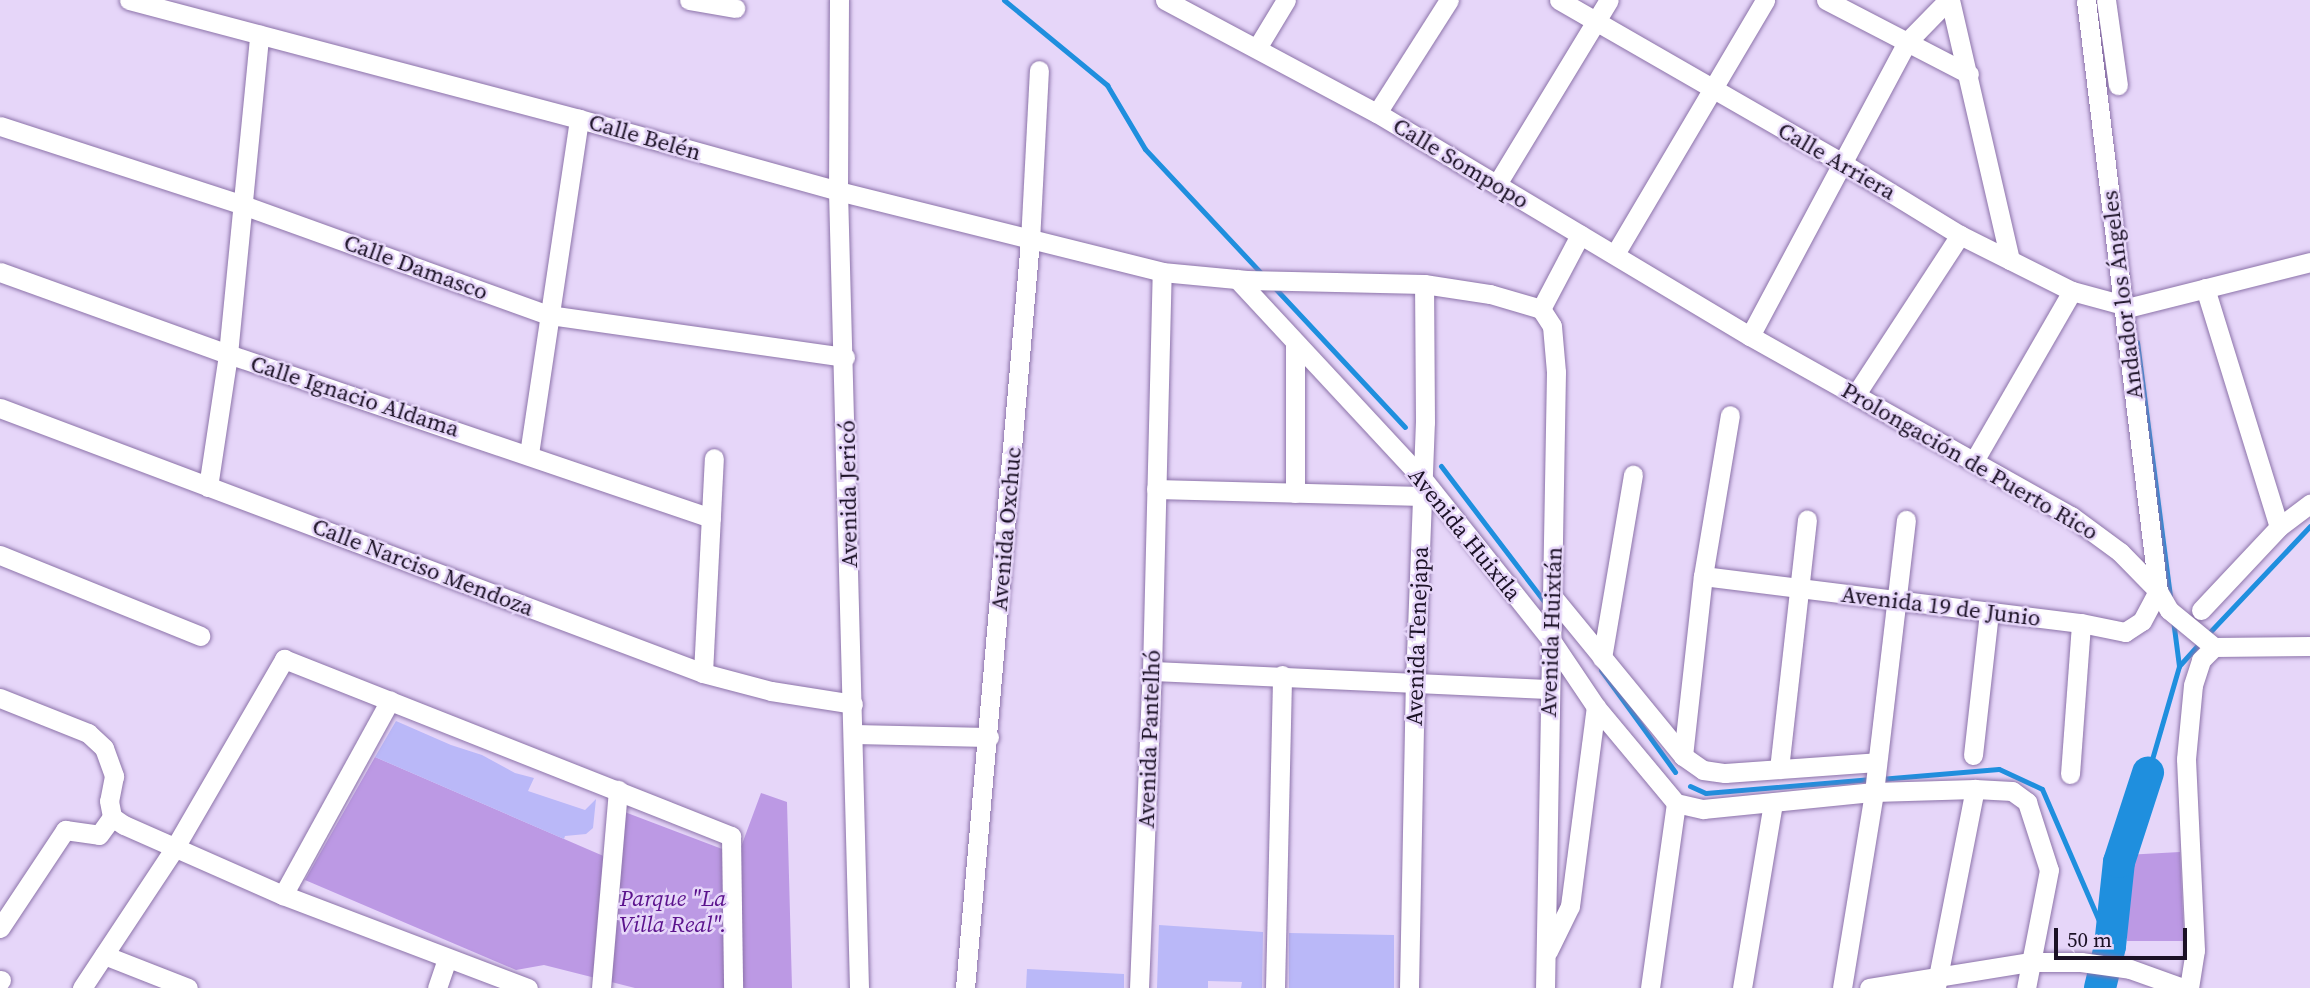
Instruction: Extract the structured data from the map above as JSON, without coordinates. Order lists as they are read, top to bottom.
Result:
{
  "streets": {
    "street": [
      "Calle Belén",
      "Calle Arriera",
      "Calle Sompopo",
      "Calle Damasco",
      "Andador los Ángeles",
      "Calle Ignacio Aldama",
      "Prolongación de Puerto Rico",
      "Avenida Jericó",
      "Avenida Oxchuc",
      "Avenida Huixtla",
      "Calle Narciso Mendoza",
      "Avenida 19 de Junio",
      "Avenida Huixtán",
      "Avenida Tenejapa",
      "Avenida Pantelhó"
    ]
  },
  "crossings": [
    ["Calle Belén", "Avenida Jericó"],
    ["Calle Belén", "Avenida Oxchuc"],
    ["Calle Belén", "Avenida Huixtla"],
    ["Calle Belén", "Avenida Huixtán"],
    ["Calle Belén", "Avenida Tenejapa"],
    ["Calle Belén", "Avenida Pantelhó"],
    ["Calle Arriera", "Andador los Ángeles"],
    ["Calle Sompopo", "Prolongación de Puerto Rico"],
    ["Calle Damasco", "Avenida Jericó"],
    ["Andador los Ángeles", "Prolongación de Puerto Rico"],
    ["Andador los Ángeles", "Avenida 19 de Junio"],
    ["Prolongación de Puerto Rico", "Avenida 19 de Junio"],
    ["Avenida Jericó", "Calle Narciso Mendoza"],
    ["Avenida Huixtla", "Avenida Huixtán"],
    ["Avenida Huixtla", "Avenida Tenejapa"]
  ],
  "parks": ["Parque \"La Villa Real\"."],
  "scale_bar": "50 m"
}
